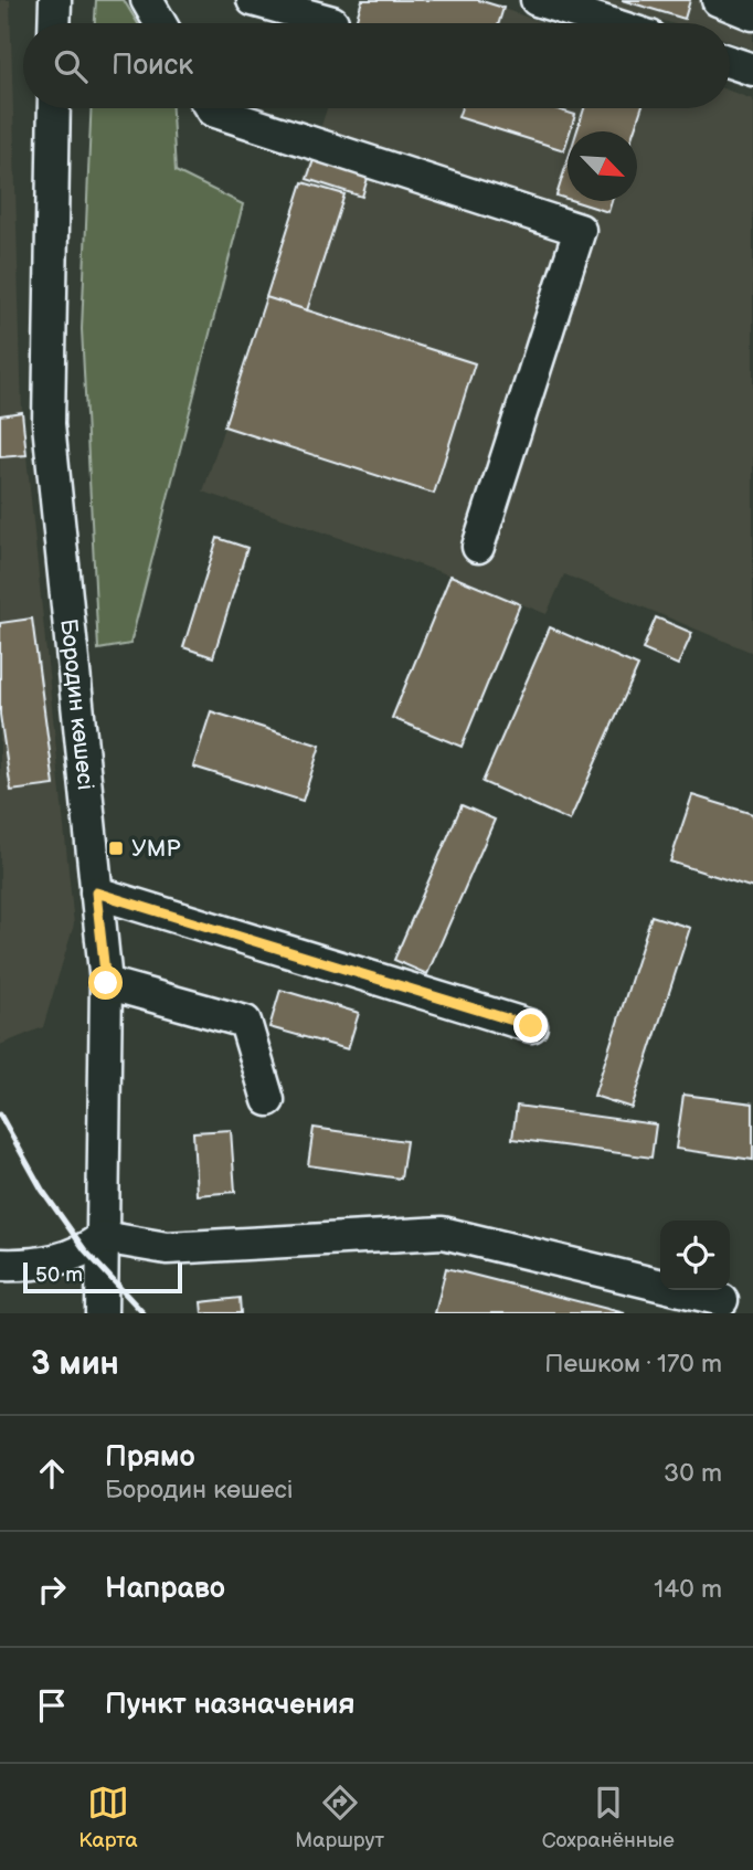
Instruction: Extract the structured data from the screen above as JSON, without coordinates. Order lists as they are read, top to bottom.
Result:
{
  "streets": {
    "street": ["Бородин көшесі"]
  },
  "places": {
    "transit": ["УМР"]
  },
  "scale_bar": "50 m",
  "north": "bottom right",
  "page": {
    "search": "Поиск",
    "scale": "50 m",
    "heading": ["3 мин", "Пешком · 170 m"],
    "list": [
      ["Прямо", "Бородин көшесі", "30 m"],
      ["Направо", "140 m"],
      "Пункт назначения"
    ],
    "nav": ["Карта", "Маршрут", "Сохранённые"]
  }
}
